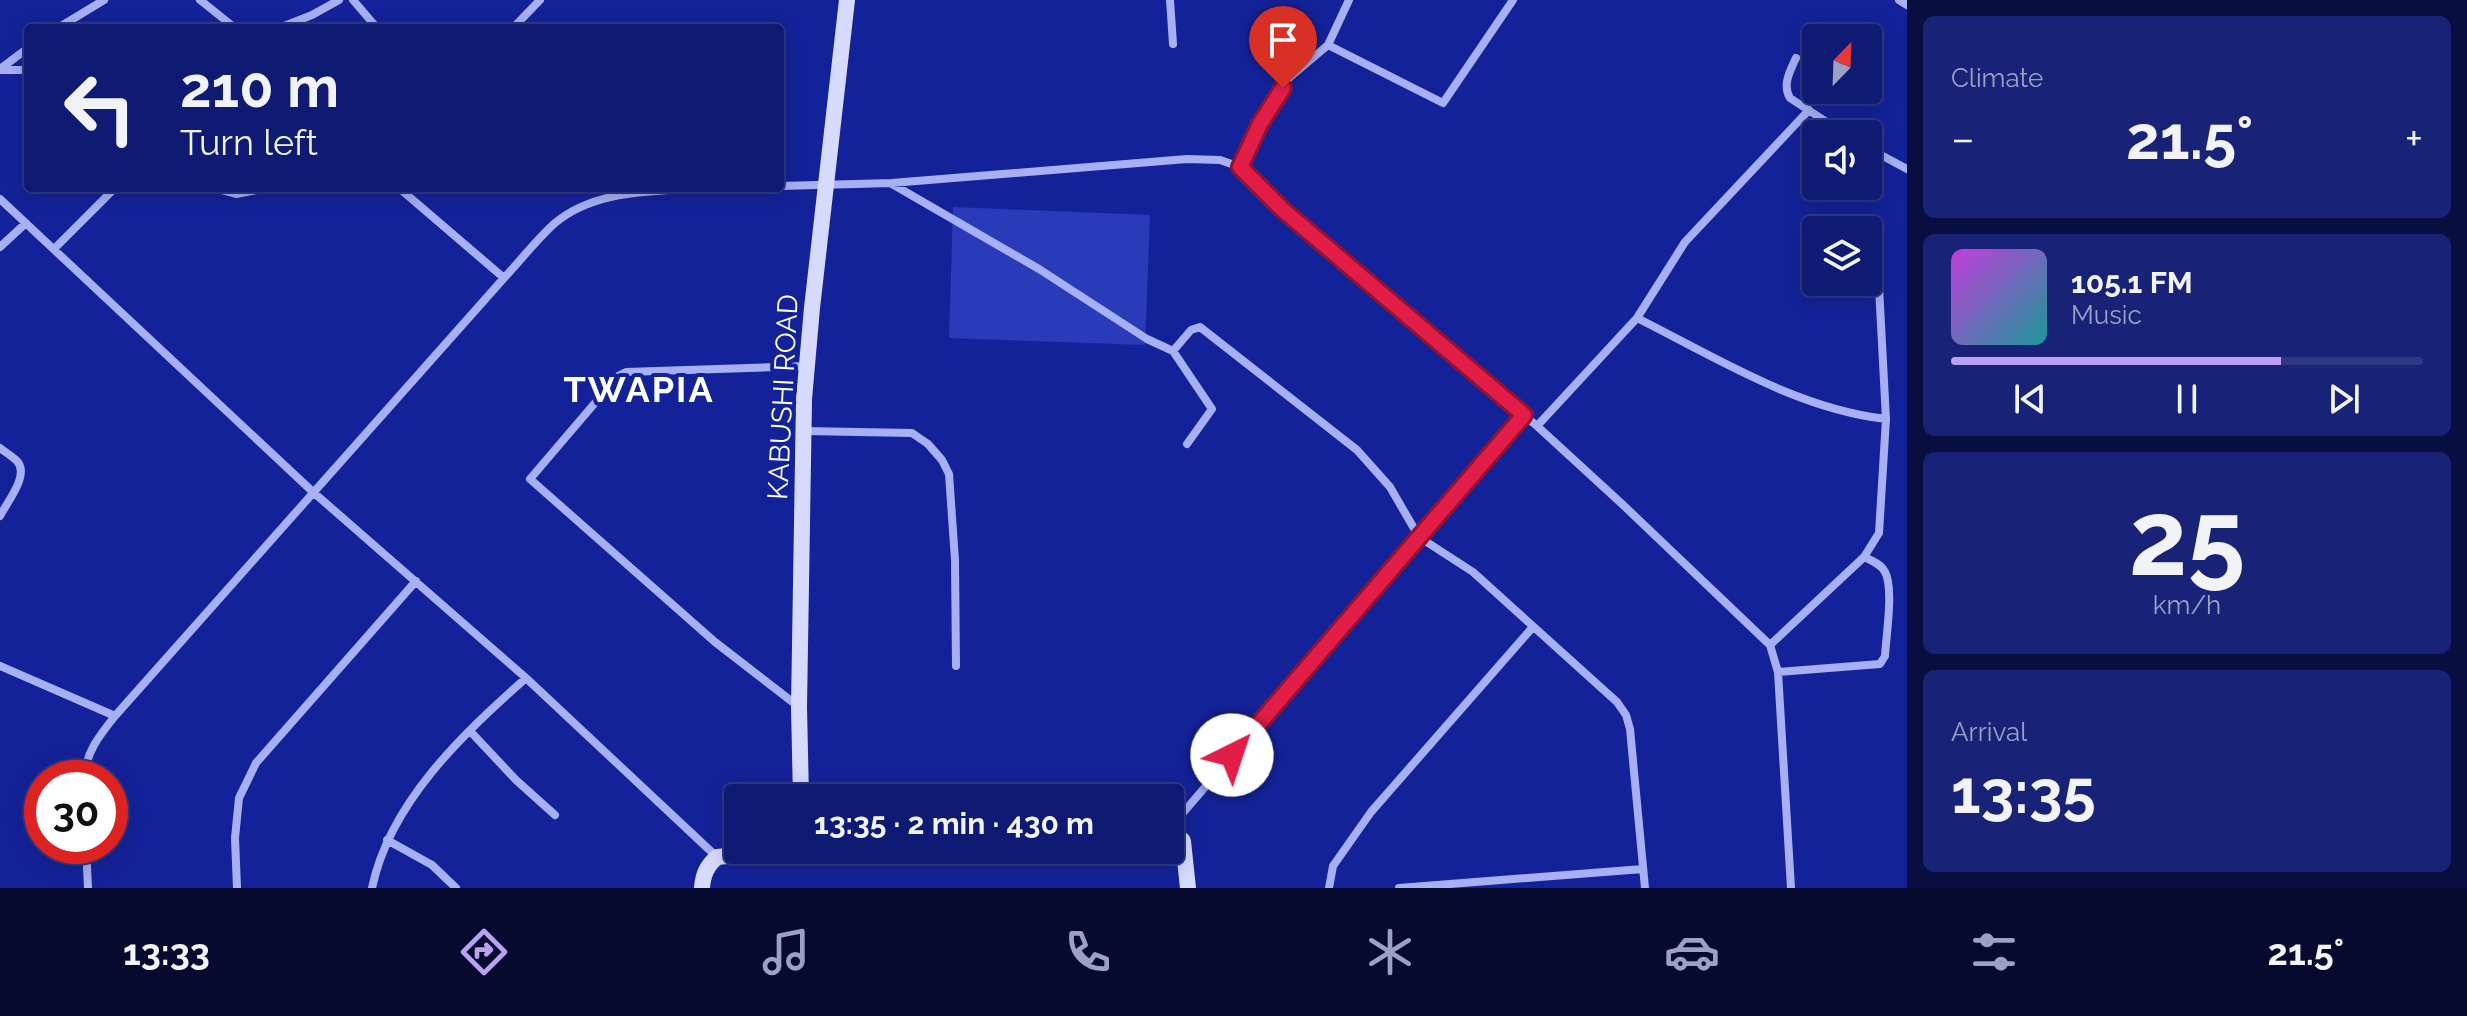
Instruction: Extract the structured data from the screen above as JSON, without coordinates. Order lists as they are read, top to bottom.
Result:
{
  "streets": {
    "main road": ["KABUSHI ROAD"]
  },
  "districts": ["TWAPIA"],
  "north": "top right",
  "page": {
    "tile": [
      "Climate",
      ["25", "km/h"],
      ["Arrival", "13:35"]
    ],
    "turn": ["210 m", "Turn left"],
    "heat": ["−", "21.5°", "+"],
    "song": ["105.1 FM", "Music"],
    "limit": "30",
    "trip": "13:35 · 2 min · 430 m",
    "tabs": ["13:33", "21.5°"]
  }
}
